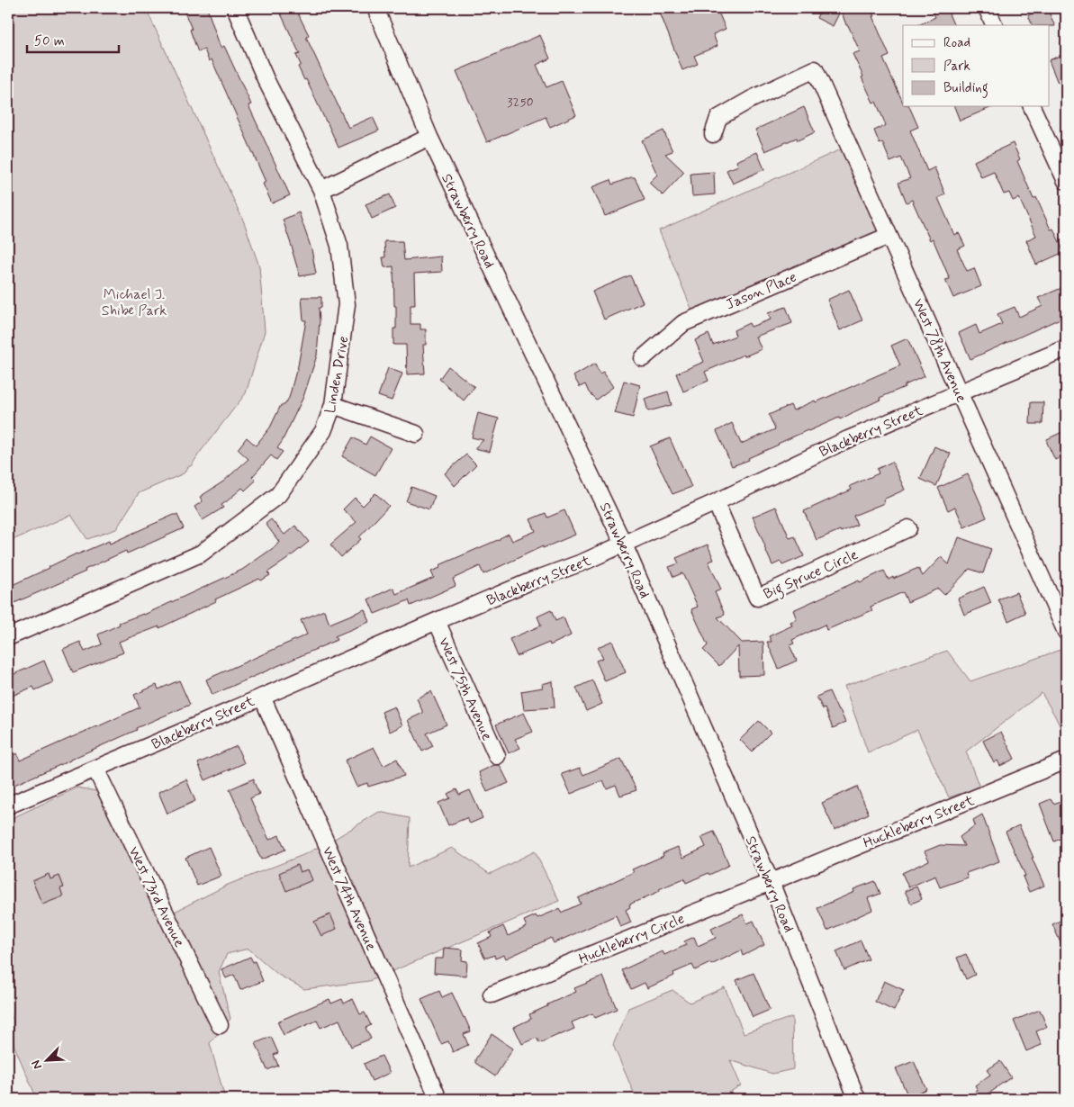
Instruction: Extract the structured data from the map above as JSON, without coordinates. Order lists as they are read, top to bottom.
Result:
{
  "streets": {
    "street": [
      "Strawberry Road",
      "Jason Place",
      "West 78th Avenue",
      "Linden Drive",
      "Blackberry Street",
      "Big Spruce Circle",
      "West 75th Avenue",
      "Huckleberry Street",
      "West 73rd Avenue",
      "West 74th Avenue",
      "Huckleberry Circle"
    ]
  },
  "crossings": [
    ["Strawberry Road", "Blackberry Street"],
    ["Strawberry Road", "Huckleberry Street"],
    ["Strawberry Road", "Huckleberry Circle"],
    ["Jason Place", "West 78th Avenue"],
    ["West 78th Avenue", "Blackberry Street"],
    ["Blackberry Street", "Big Spruce Circle"],
    ["Blackberry Street", "West 75th Avenue"],
    ["Blackberry Street", "West 73rd Avenue"],
    ["Blackberry Street", "West 74th Avenue"],
    ["Huckleberry Street", "Huckleberry Circle"]
  ],
  "parks": ["Michael J. Shibe Park"],
  "house_numbers": ["3250"],
  "legend": ["Road", "Park", "Building"],
  "scale_bar": "50 m",
  "north": "bottom left"
}
